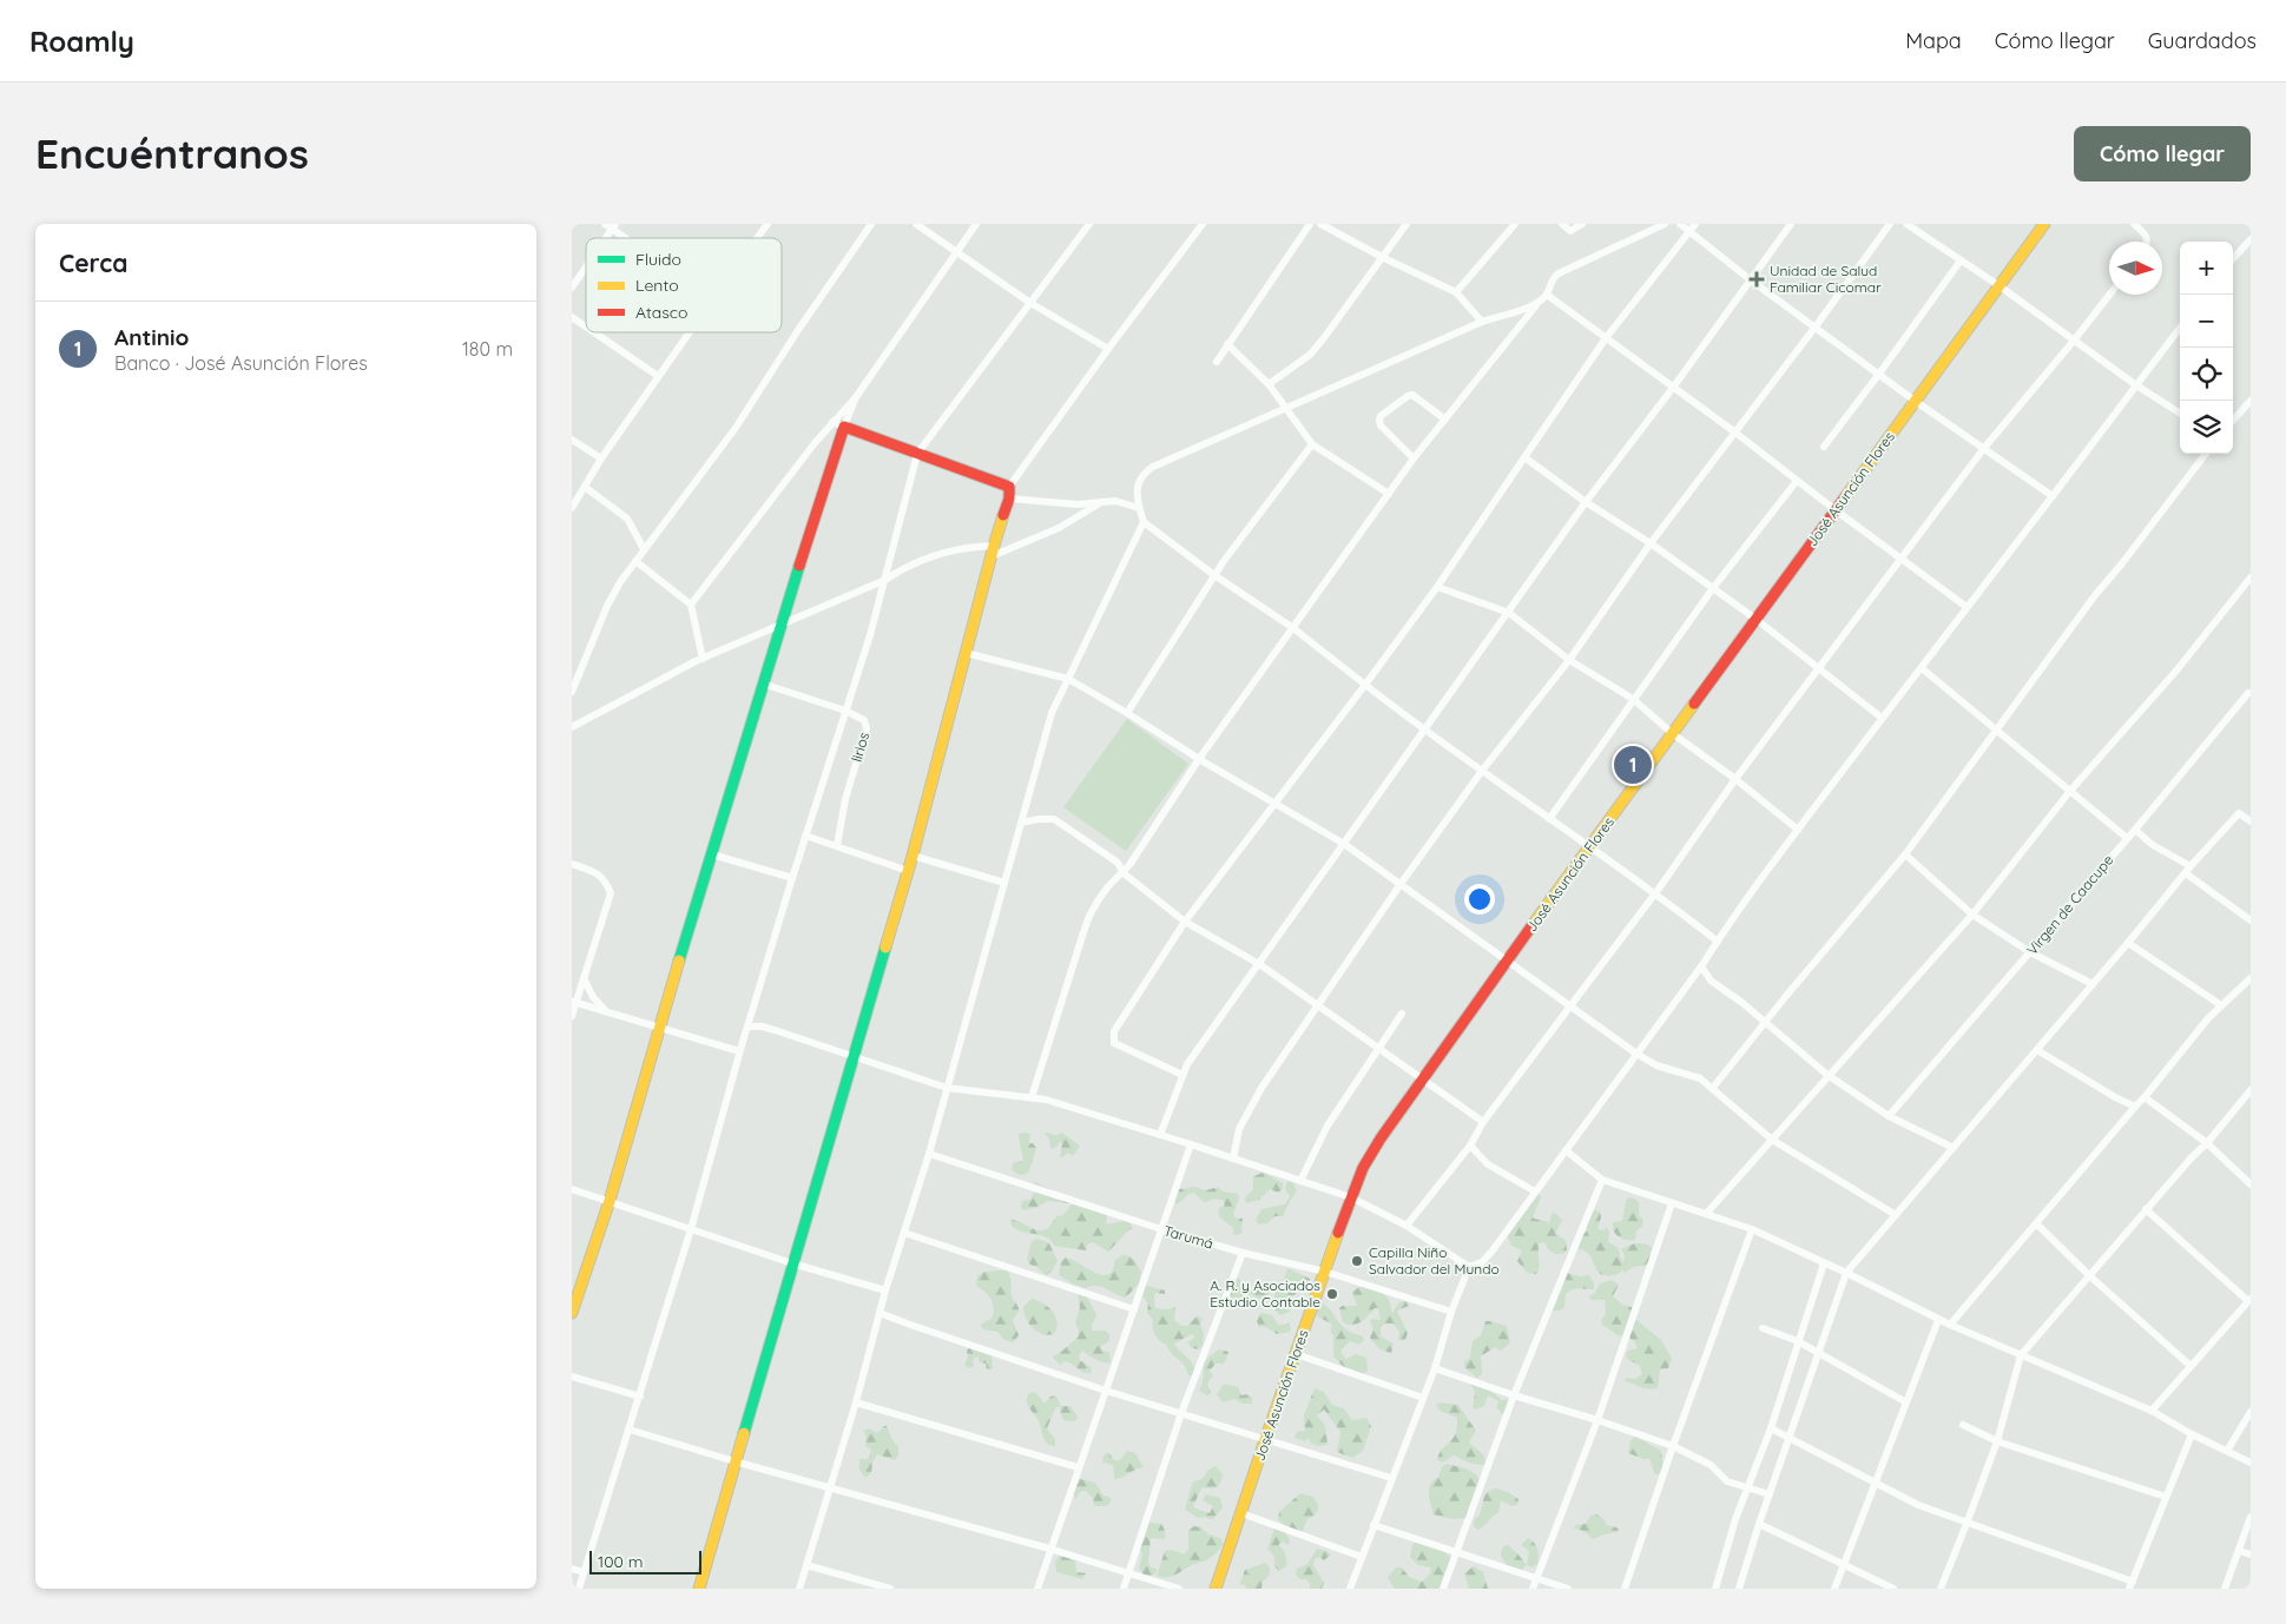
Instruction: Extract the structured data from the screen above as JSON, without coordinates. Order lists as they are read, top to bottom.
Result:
{
  "streets": {
    "street": [
      "José Asunción Flores",
      "lirios",
      "Virgen de Caacupe",
      "Tarumá"
    ]
  },
  "crossings": [
    ["José Asunción Flores", "Tarumá"]
  ],
  "places": {
    "health": ["Unidad de Salud Familiar Cicomar"],
    "other": ["Capilla Niño Salvador del Mundo", "A. R. y Asociados Estudio Contable"]
  },
  "legend": ["Fluido", "Lento", "Atasco"],
  "scale_bar": "100 m",
  "north": "right",
  "page": {
    "header": "Roamly",
    "nav": ["Mapa", "Cómo llegar", "Guardados"],
    "buttons": "Cómo llegar",
    "title": "Encuéntranos",
    "heading": "Cerca",
    "map_buttons": ["+", "−"],
    "list": [
      {
        "mark": "1",
        "name": "Antinio",
        "note": "Banco · José Asunción Flores",
        "value": "180 m"
      }
    ],
    "pins": "1",
    "scale": "100 m"
  }
}
